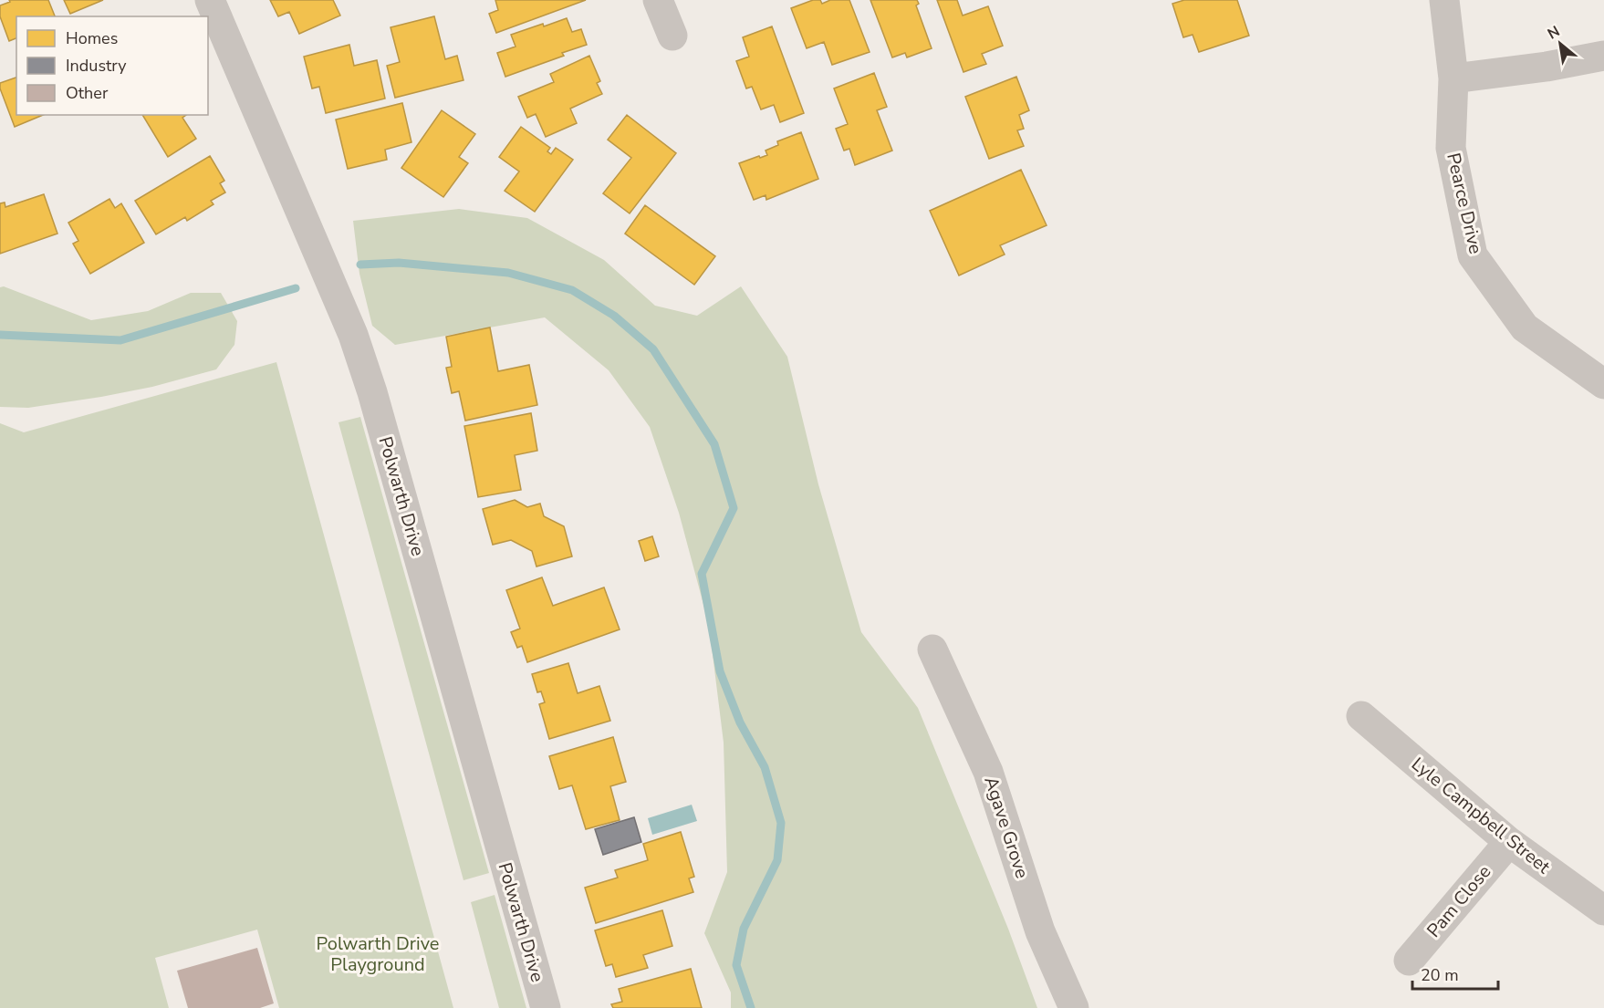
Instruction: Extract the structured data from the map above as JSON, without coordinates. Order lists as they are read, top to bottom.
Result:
{
  "streets": {
    "street": [
      "Pearce Drive",
      "Polwarth Drive",
      "Lyle Campbell Street",
      "Agave Grove",
      "Pam Close"
    ]
  },
  "crossings": [
    ["Lyle Campbell Street", "Pam Close"]
  ],
  "parks": ["Polwarth Drive Playground"],
  "legend": ["Homes", "Industry", "Other"],
  "scale_bar": "20 m",
  "north": "top left"
}
